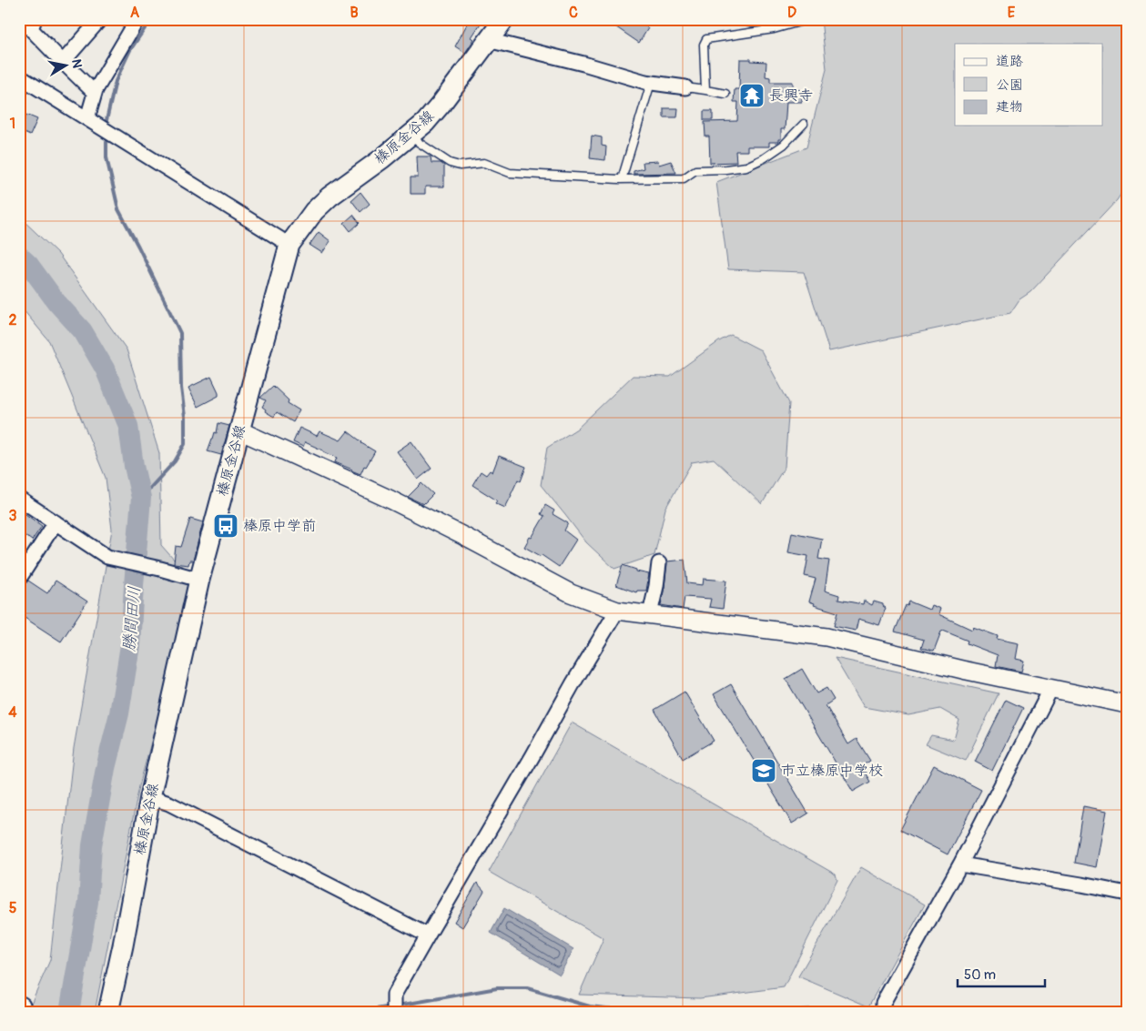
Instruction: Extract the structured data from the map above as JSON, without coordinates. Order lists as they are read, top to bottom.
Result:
{
  "streets": {
    "main road": ["榛原金谷線"]
  },
  "water": ["勝間田川"],
  "places": {
    "temple": ["長興寺"],
    "bus stop": ["榛原中学前"],
    "school or university": ["市立榛原中学校"]
  },
  "legend": ["道路", "公園", "建物"],
  "scale_bar": "50 m",
  "north": "right",
  "grid": {
    "columns": [
      "A",
      "B",
      "C",
      "D",
      "E"
    ],
    "rows": [
      "1",
      "2",
      "3",
      "4",
      "5"
    ]
  }
}
